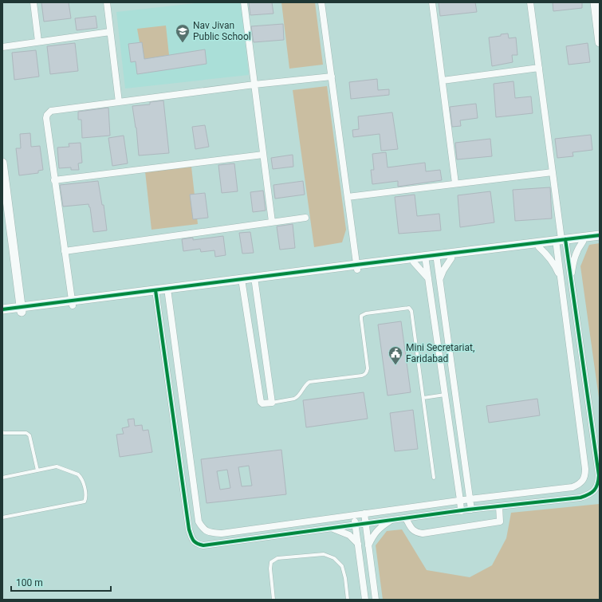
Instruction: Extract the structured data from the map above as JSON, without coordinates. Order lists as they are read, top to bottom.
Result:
{
  "places": {
    "school or university": ["Nav Jivan Public School"],
    "public building": ["Mini Secretariat, Faridabad"]
  },
  "scale_bar": "100 m"
}
